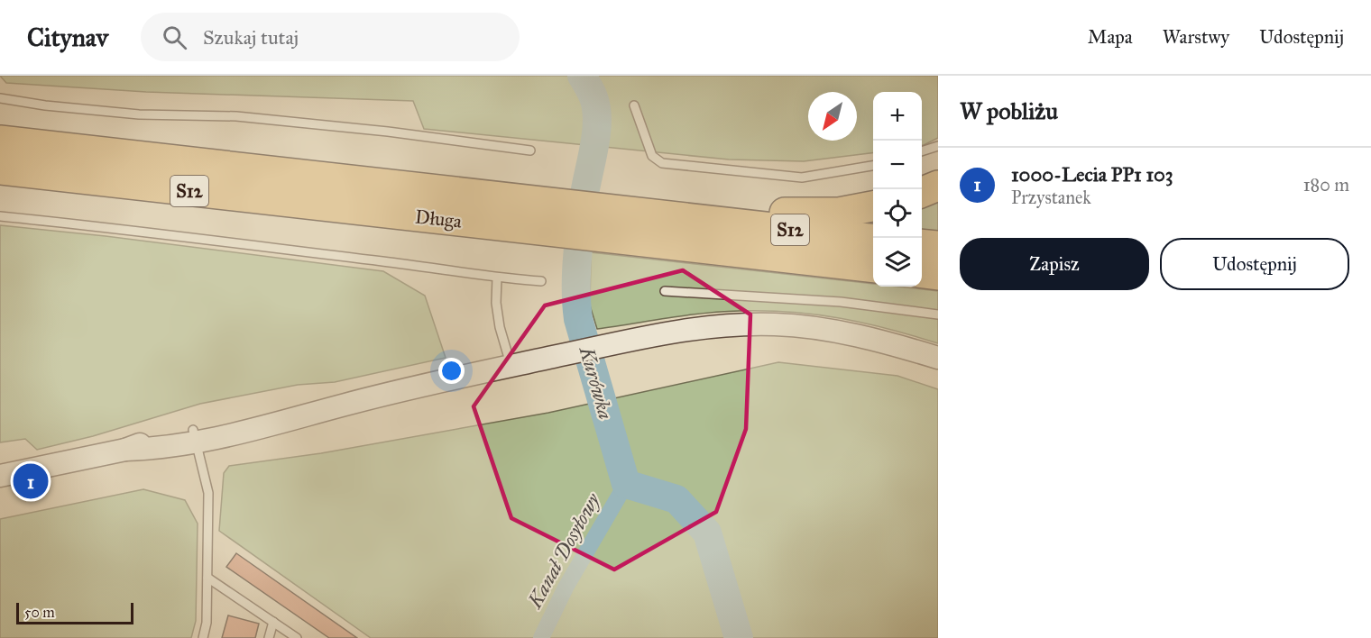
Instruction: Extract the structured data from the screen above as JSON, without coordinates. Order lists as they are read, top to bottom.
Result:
{
  "streets": {
    "highway": ["S12", "Długa"]
  },
  "crossings": [
    ["S12", "Długa"]
  ],
  "water": ["Kurówka", "Kanał Dosyłowy"],
  "scale_bar": "50 m",
  "north": "bottom left",
  "page": {
    "header": "Citynav",
    "search": "Szukaj tutaj",
    "nav": ["Mapa", "Warstwy", "Udostępnij"],
    "heading": "W pobliżu",
    "map_buttons": ["+", "−"],
    "list": [
      {
        "mark": "1",
        "name": "1000-Lecia PP1 103",
        "note": "Przystanek",
        "value": "180 m"
      }
    ],
    "buttons": ["Zapisz", "Udostępnij"],
    "pins": "1",
    "scale": "50 m"
  }
}
